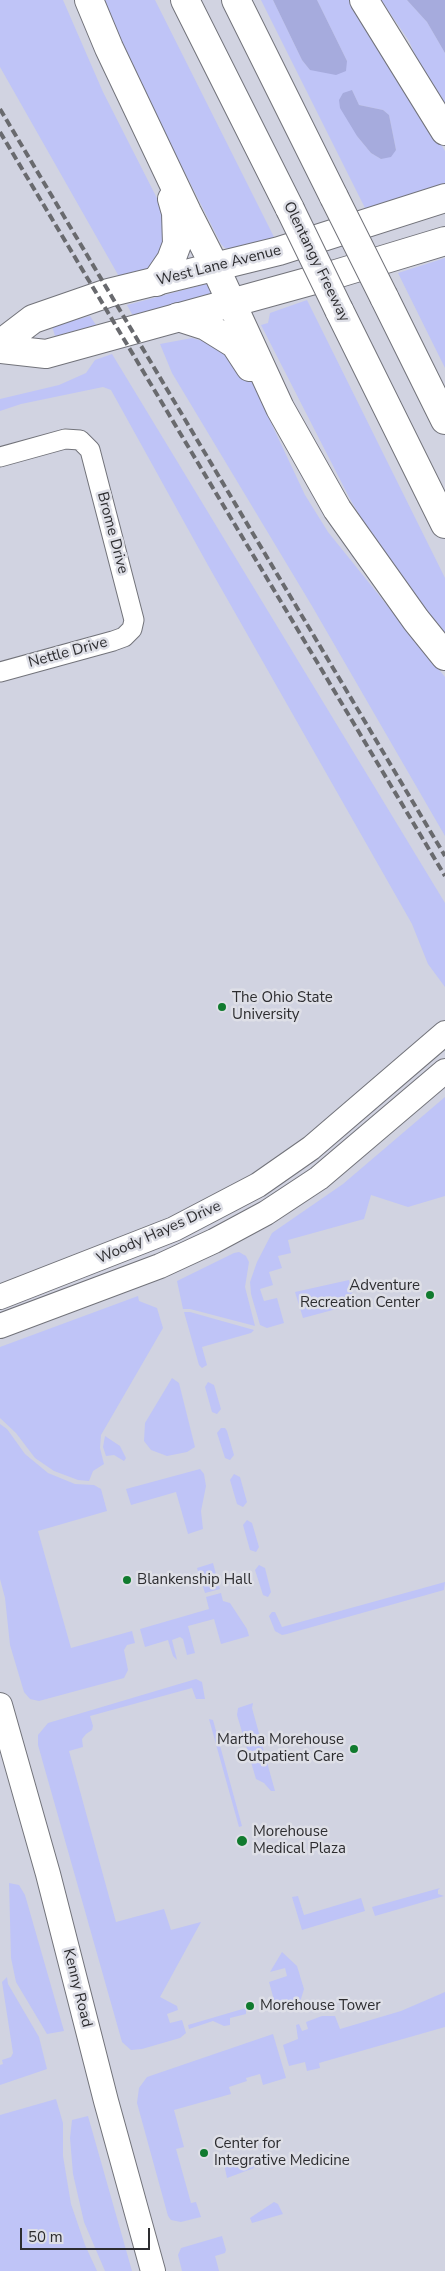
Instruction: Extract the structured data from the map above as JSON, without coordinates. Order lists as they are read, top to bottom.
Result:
{
  "streets": {
    "main road": ["Olentangy Freeway", "West Lane Avenue"],
    "street": [
      "Brome Drive",
      "Nettle Drive",
      "Woody Hayes Drive",
      "Kenny Road"
    ]
  },
  "crossings": [
    ["Brome Drive", "Nettle Drive"]
  ],
  "places": [
    "The Ohio State University",
    "Adventure Recreation Center",
    "Blankenship Hall",
    "Martha Morehouse Outpatient Care",
    "Morehouse Medical Plaza",
    "Morehouse Tower",
    "Center for Integrative Medicine"
  ],
  "scale_bar": "50 m"
}
